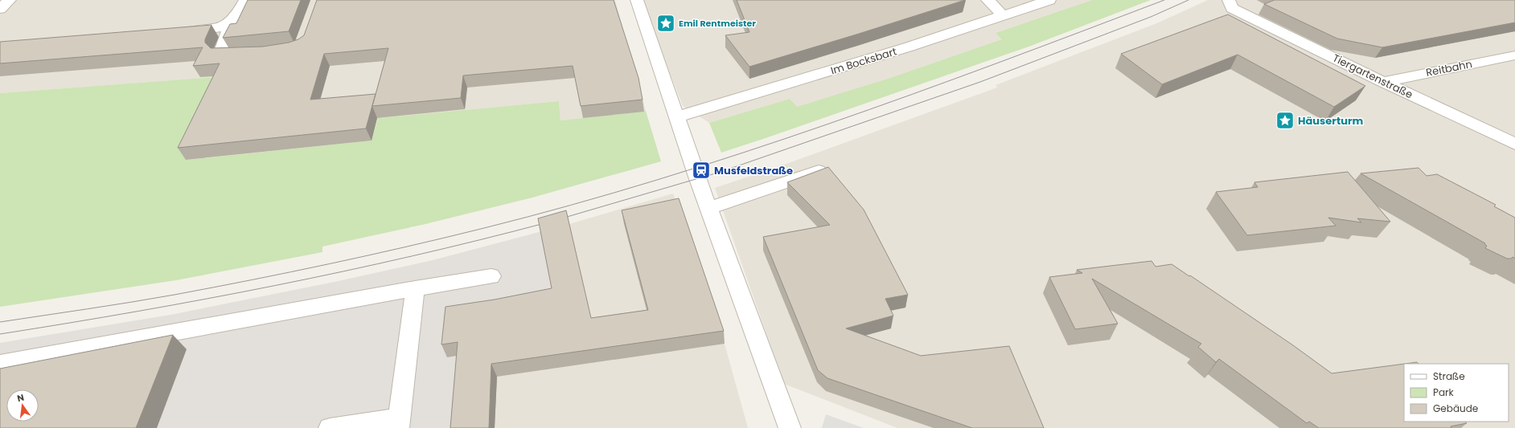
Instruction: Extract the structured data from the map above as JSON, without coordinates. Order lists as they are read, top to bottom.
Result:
{
  "streets": {
    "street": ["Im Bocksbart", "Reitbahn", "Tiergartenstraße"]
  },
  "crossings": [
    ["Reitbahn", "Tiergartenstraße"]
  ],
  "places": {
    "place": ["Emil Rentmeister", "Häuserturm"],
    "station": ["Musfeldstraße"]
  },
  "legend": ["Straße", "Park", "Gebäude"],
  "north": "top"
}
